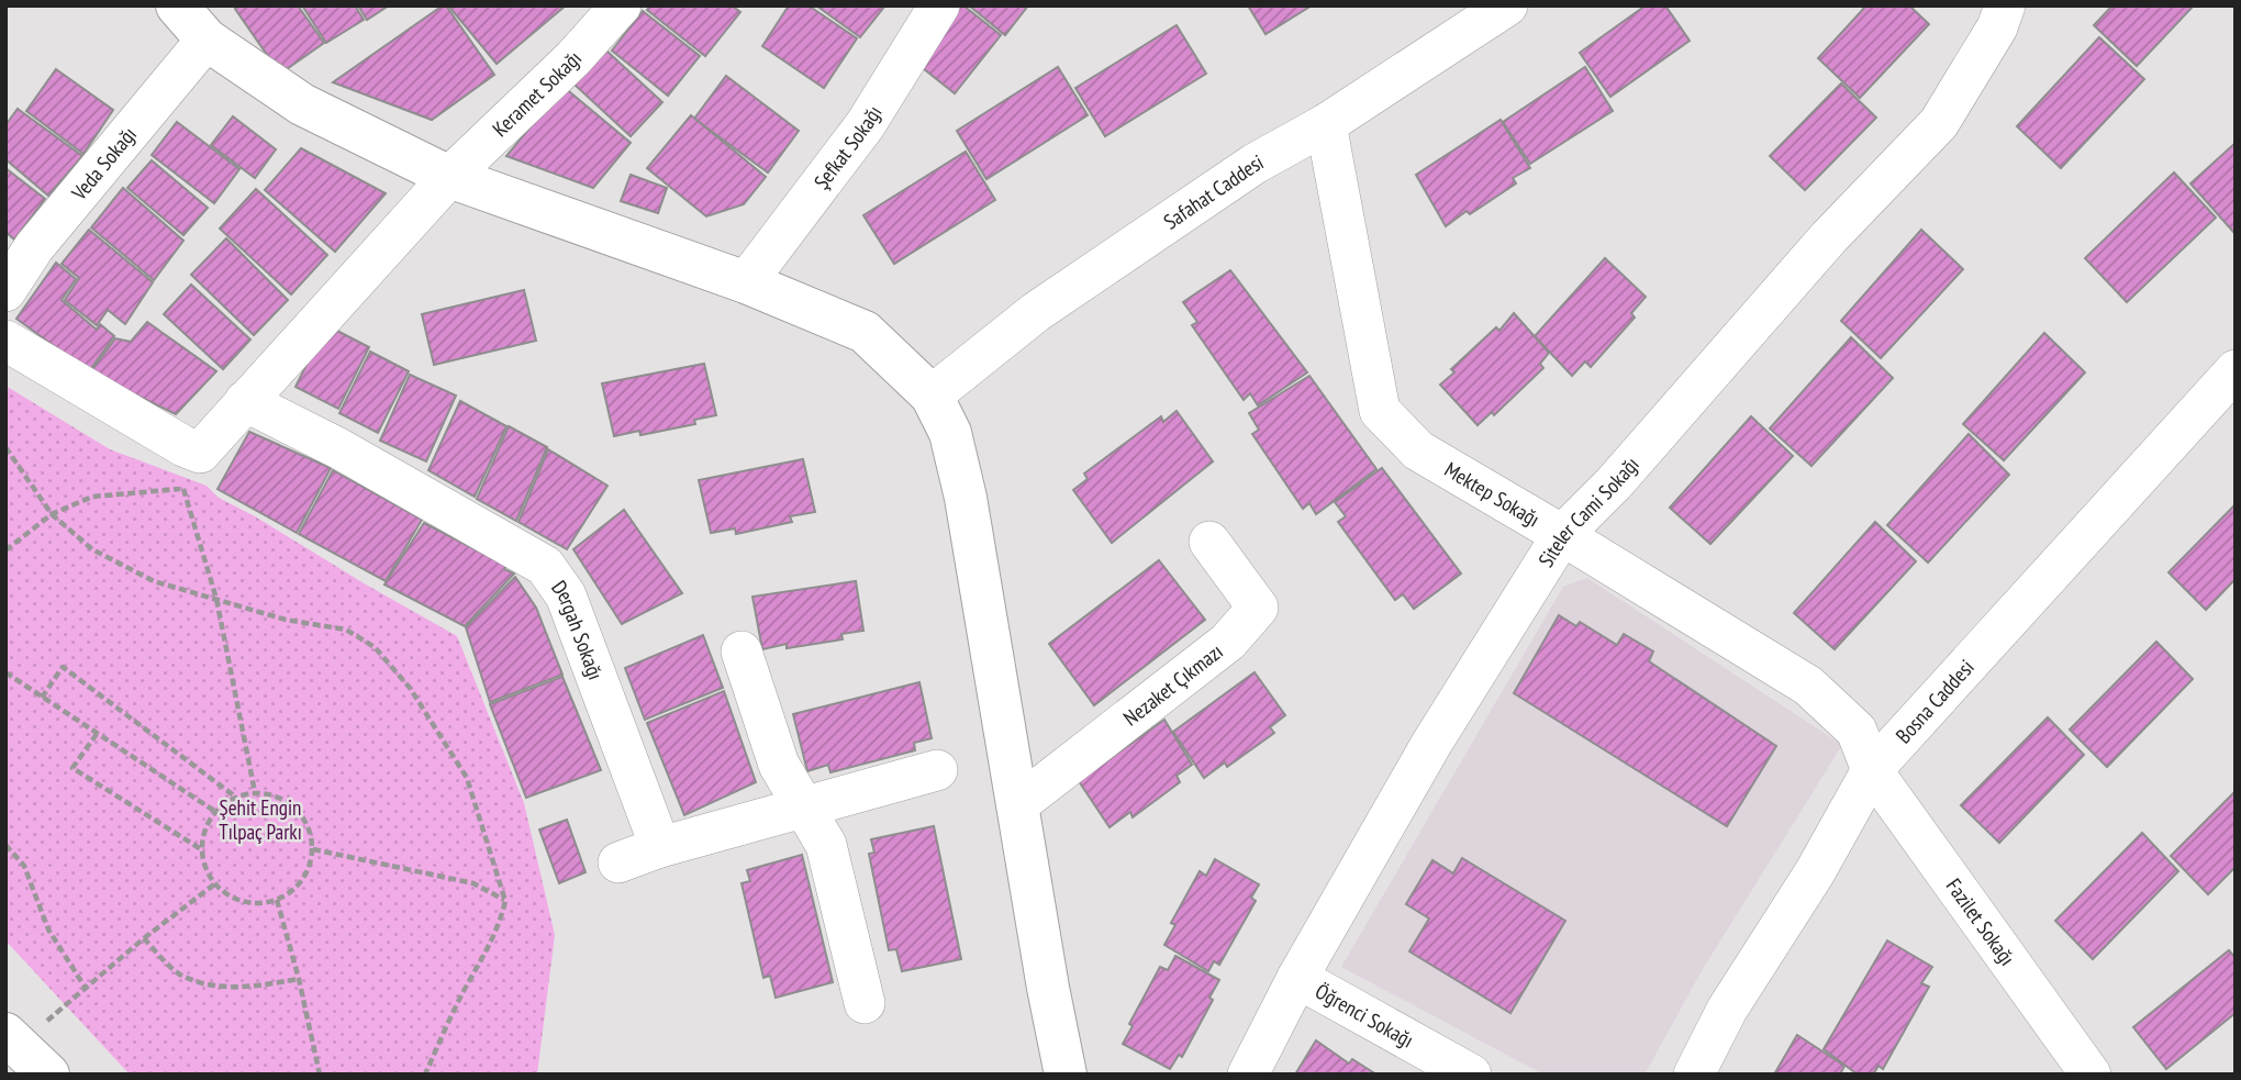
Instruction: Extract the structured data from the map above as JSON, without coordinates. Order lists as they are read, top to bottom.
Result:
{
  "streets": {
    "street": [
      "Keramet Sokağı",
      "Şefkat Sokağı",
      "Veda Sokağı",
      "Safahat Caddesi",
      "Mektep Sokağı",
      "Siteler Cami Sokağı",
      "Dergah Sokağı",
      "Nezaket Çıkmazı",
      "Bosna Caddesi",
      "Fazilet Sokağı",
      "Öğrenci Sokağı"
    ]
  },
  "crossings": [
    ["Safahat Caddesi", "Mektep Sokağı"],
    ["Mektep Sokağı", "Siteler Cami Sokağı"],
    ["Mektep Sokağı", "Bosna Caddesi"],
    ["Mektep Sokağı", "Fazilet Sokağı"],
    ["Siteler Cami Sokağı", "Öğrenci Sokağı"],
    ["Bosna Caddesi", "Fazilet Sokağı"]
  ],
  "parks": ["Şehit Engin Tılpaç Parkı"]
}
